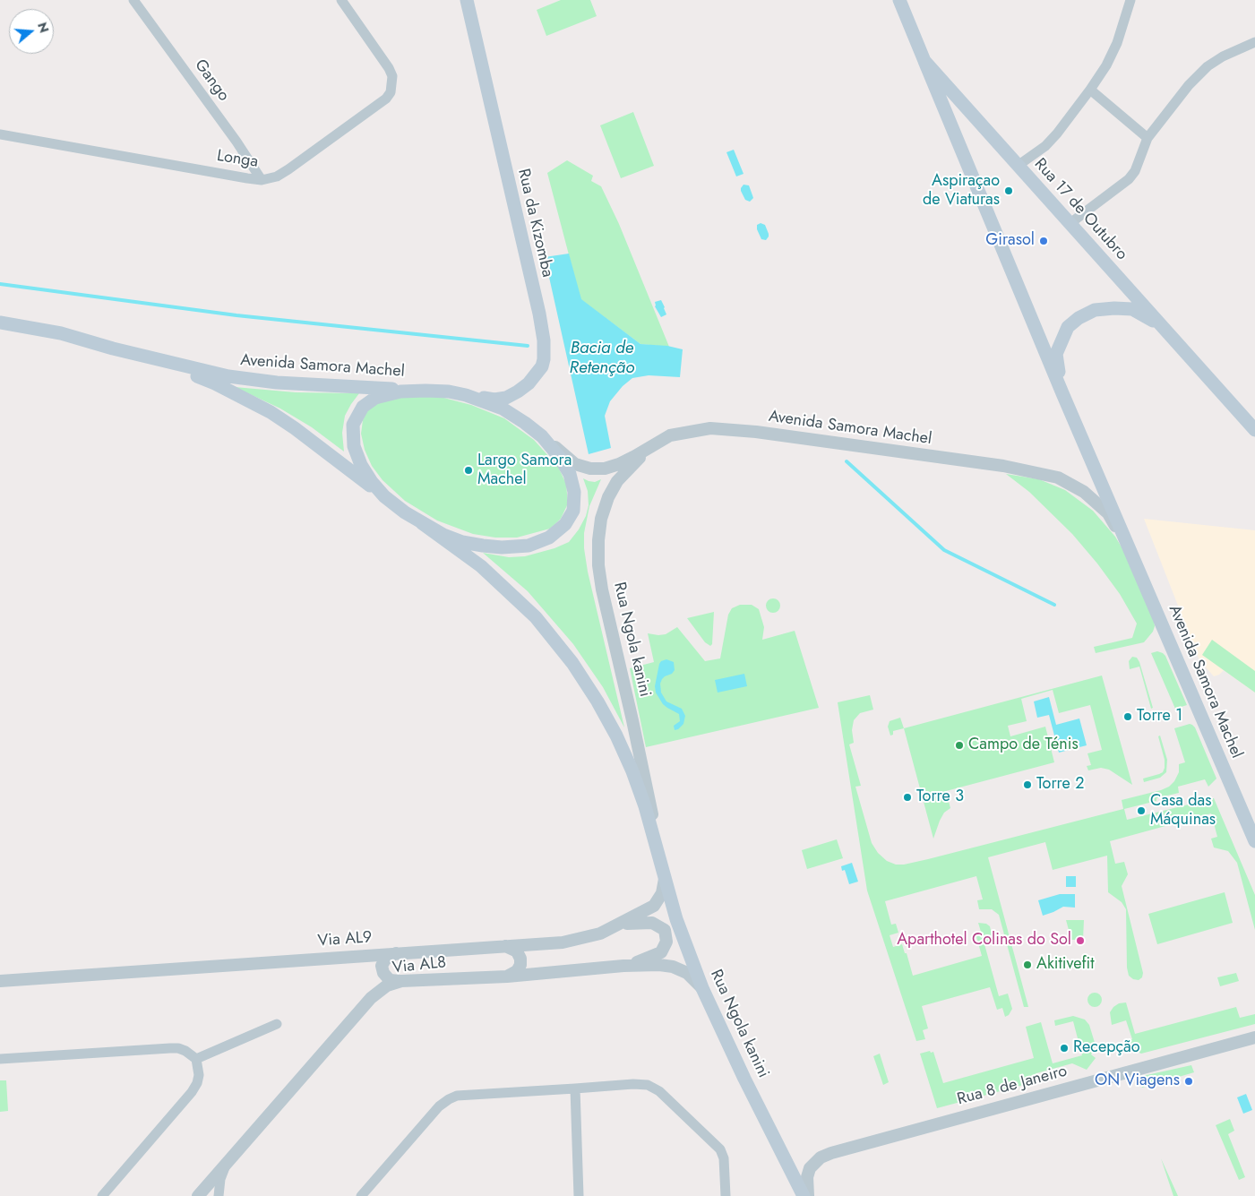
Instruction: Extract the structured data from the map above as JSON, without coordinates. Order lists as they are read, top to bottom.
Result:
{
  "streets": {
    "main road": [
      "Rua 17 de Outubro",
      "Rua da Kizomba",
      "Avenida Samora Machel",
      "Rua Ngola kanini"
    ],
    "street": [
      "Gango",
      "Longa",
      "Via AL9",
      "Via AL8",
      "Rua 8 de Janeiro"
    ]
  },
  "crossings": [
    ["Gango", "Longa"],
    ["Rua 17 de Outubro", "Avenida Samora Machel"],
    ["Avenida Samora Machel", "Rua Ngola kanini"],
    ["Rua Ngola kanini", "Via AL9"],
    ["Rua Ngola kanini", "Via AL8"]
  ],
  "water": ["Bacia de Retenção"],
  "places": [
    "Aspiraçao de Viaturas",
    "Girasol",
    "Largo Samora Machel",
    "Torre 1",
    "Campo de Ténis",
    "Torre 2",
    "Torre 3",
    "Casa das Máquinas",
    "Aparthotel Colinas do Sol",
    "Akitivefit",
    "Recepção",
    "ON Viagens"
  ],
  "north": "right"
}
